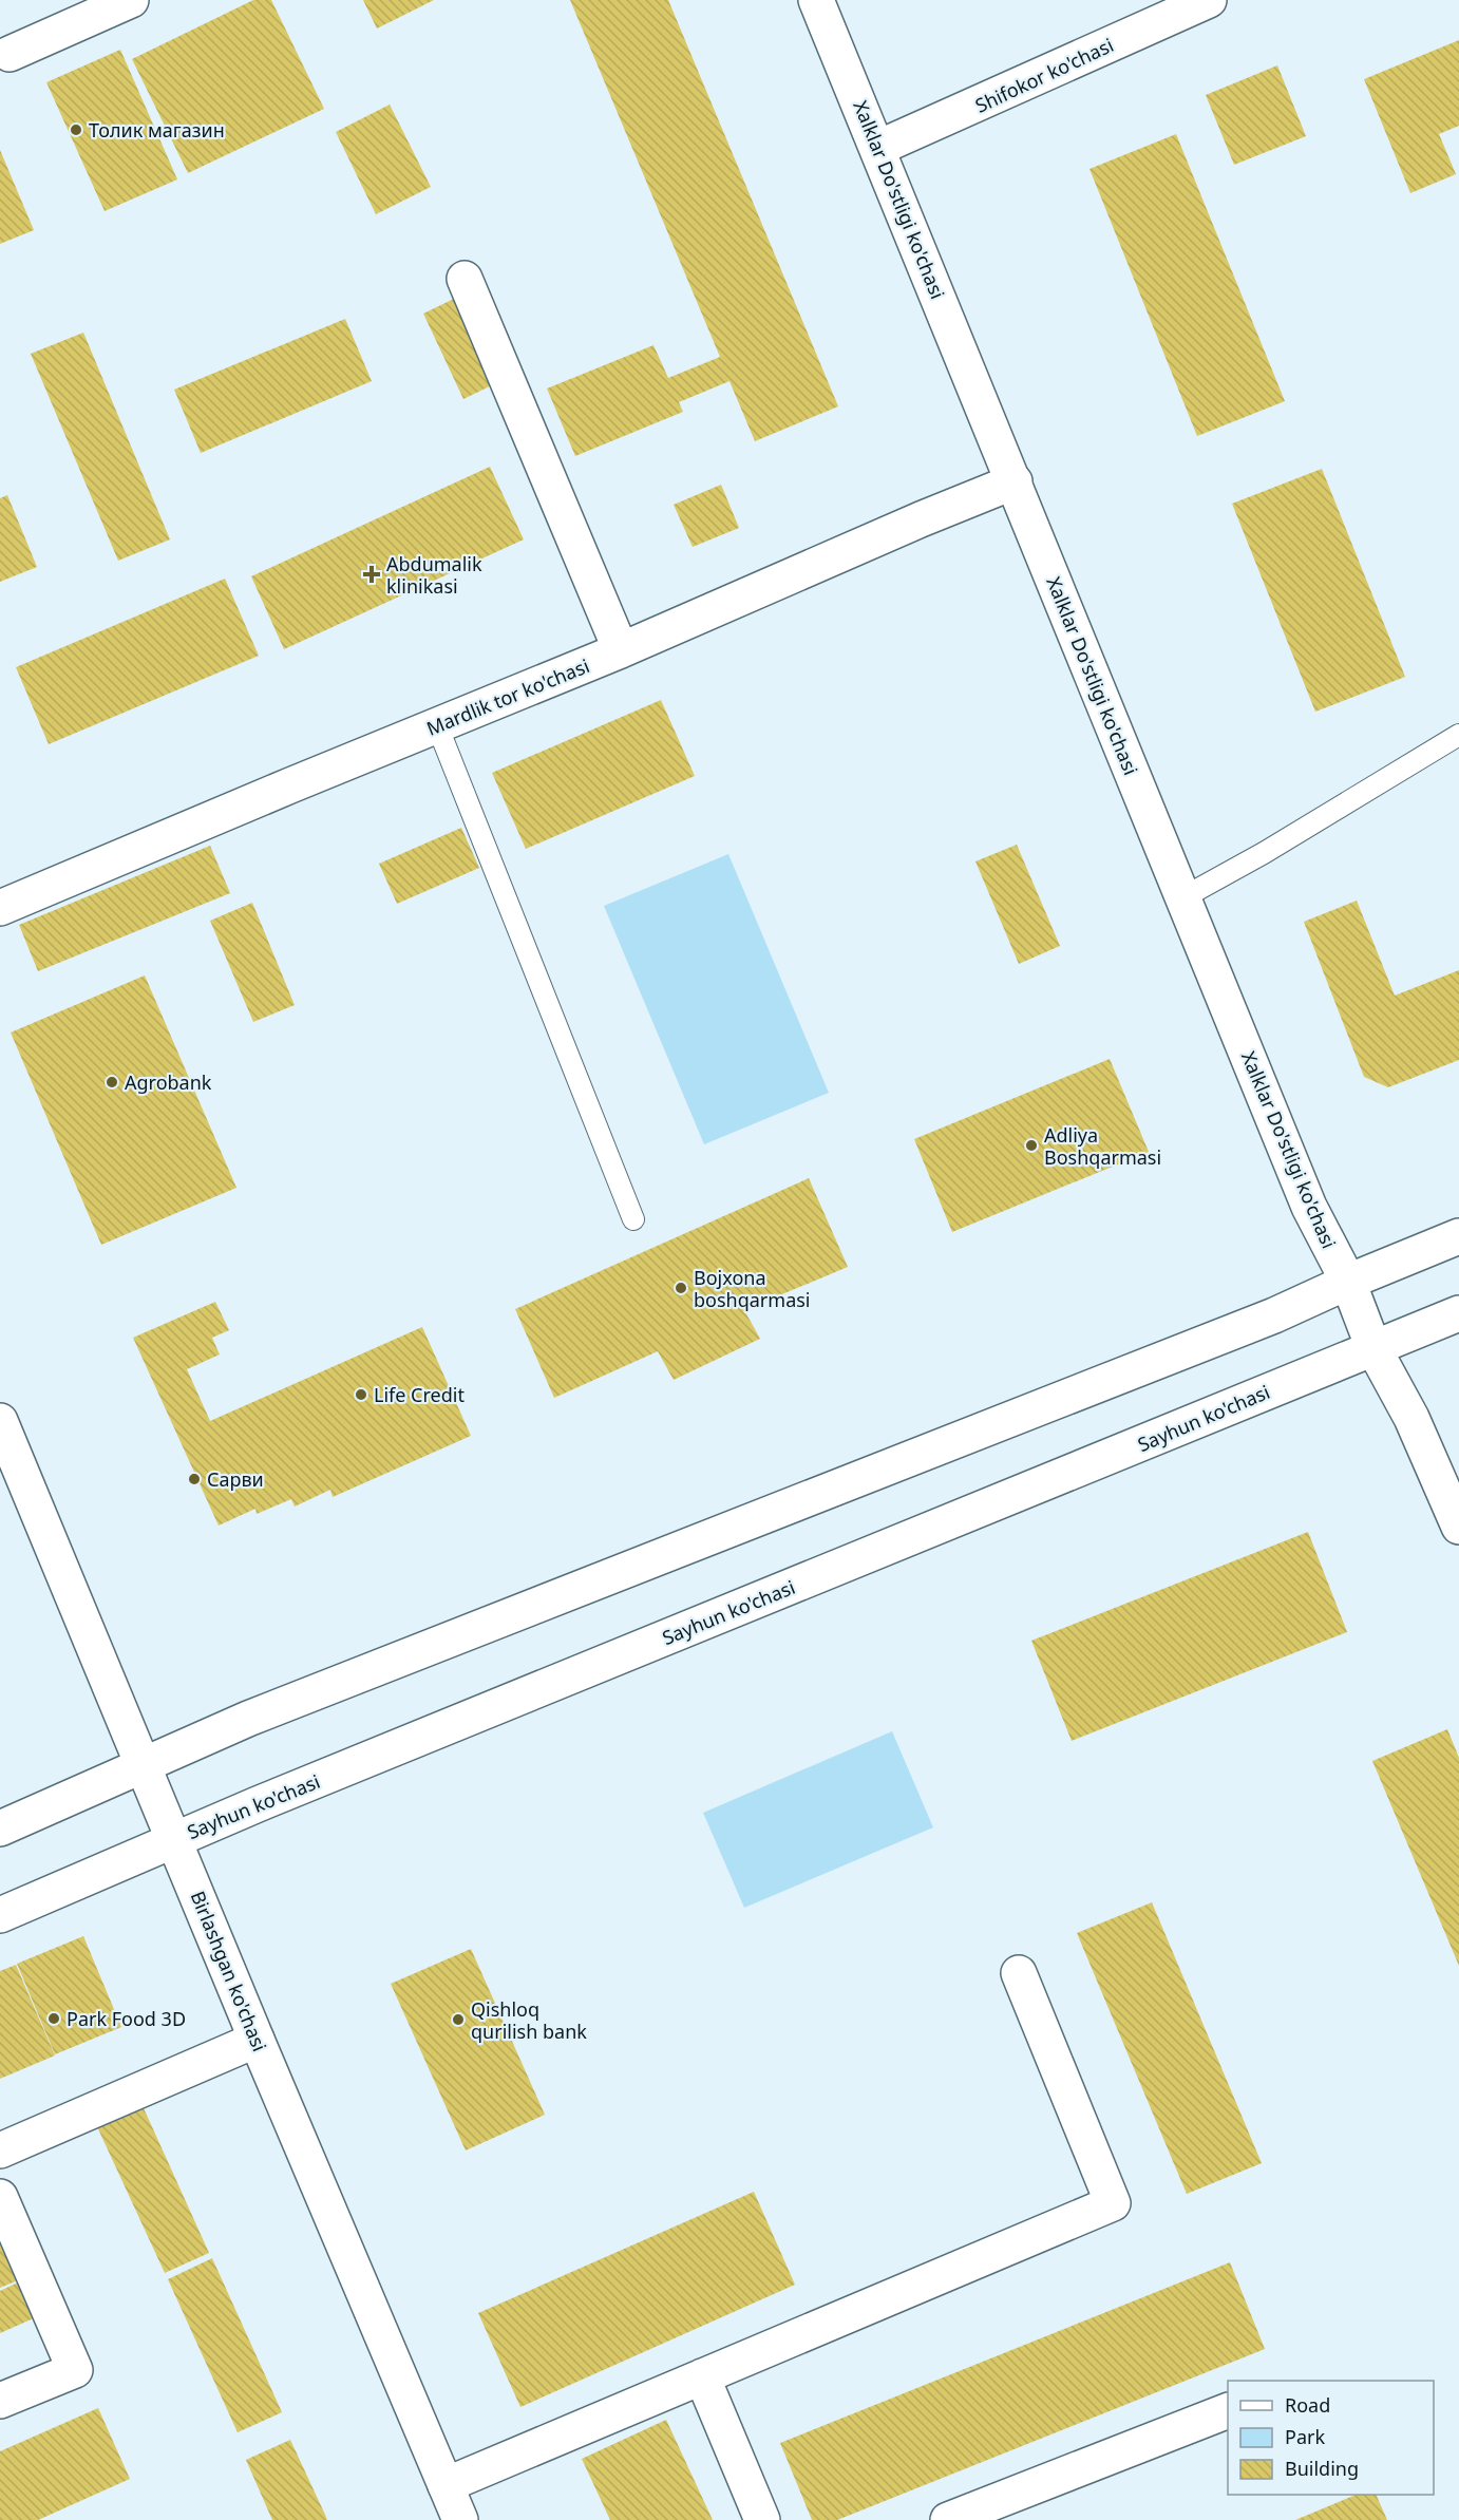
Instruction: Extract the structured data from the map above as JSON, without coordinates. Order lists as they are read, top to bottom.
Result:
{
  "streets": {
    "street": [
      "Shifokor ko'chasi",
      "Xalklar Do'stligi ko'chasi",
      "Mardlik tor ko'chasi",
      "Sayhun ko'chasi",
      "Birlashgan ko'chasi"
    ]
  },
  "crossings": [
    ["Shifokor ko'chasi", "Xalklar Do'stligi ko'chasi"],
    ["Xalklar Do'stligi ko'chasi", "Mardlik tor ko'chasi"],
    ["Xalklar Do'stligi ko'chasi", "Sayhun ko'chasi"],
    ["Sayhun ko'chasi", "Birlashgan ko'chasi"]
  ],
  "places": {
    "other": [
      "Толик магазин",
      "Agrobank",
      "Adliya Boshqarmasi",
      "Bojxona boshqarmasi",
      "Life Credit",
      "Сарви",
      "Park Food 3D",
      "Qishloq qurilish bank"
    ],
    "health": ["Abdumalik klinikasi"]
  },
  "legend": ["Road", "Park", "Building"]
}
